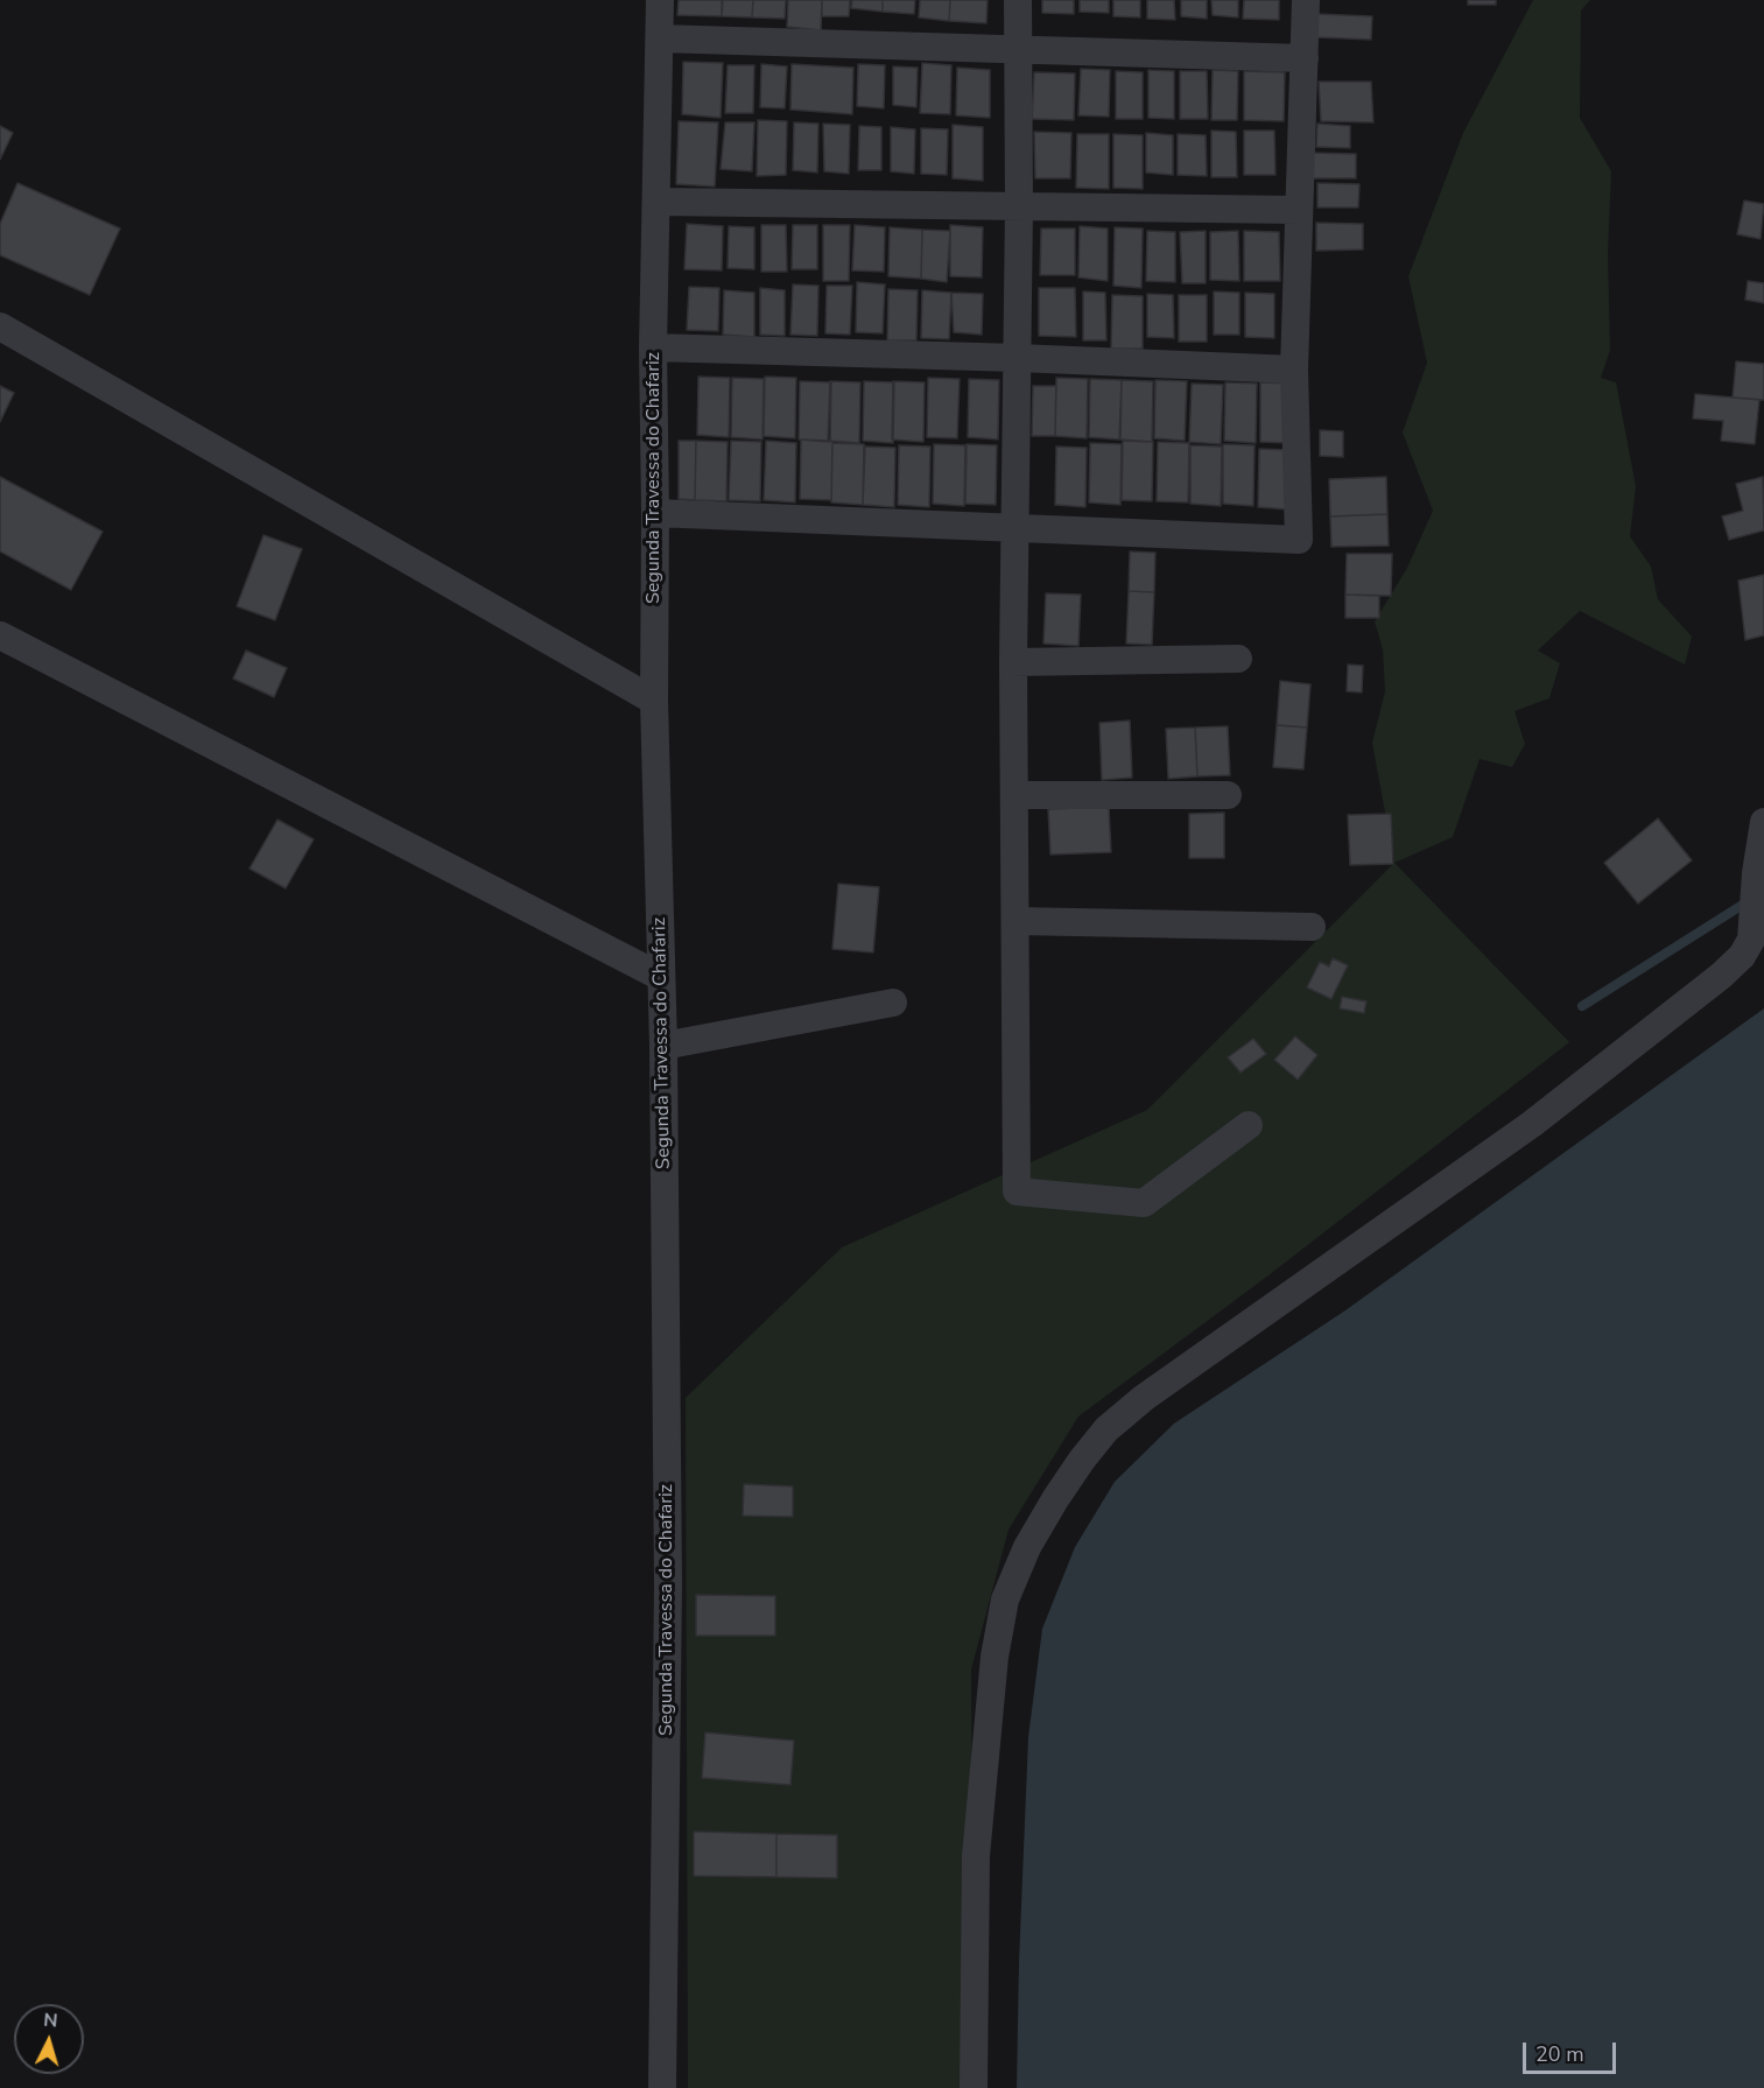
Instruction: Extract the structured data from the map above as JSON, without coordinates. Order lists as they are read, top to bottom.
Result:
{
  "streets": {
    "street": ["Segunda Travessa do Chafariz"]
  },
  "scale_bar": "20 m",
  "north": "top"
}
